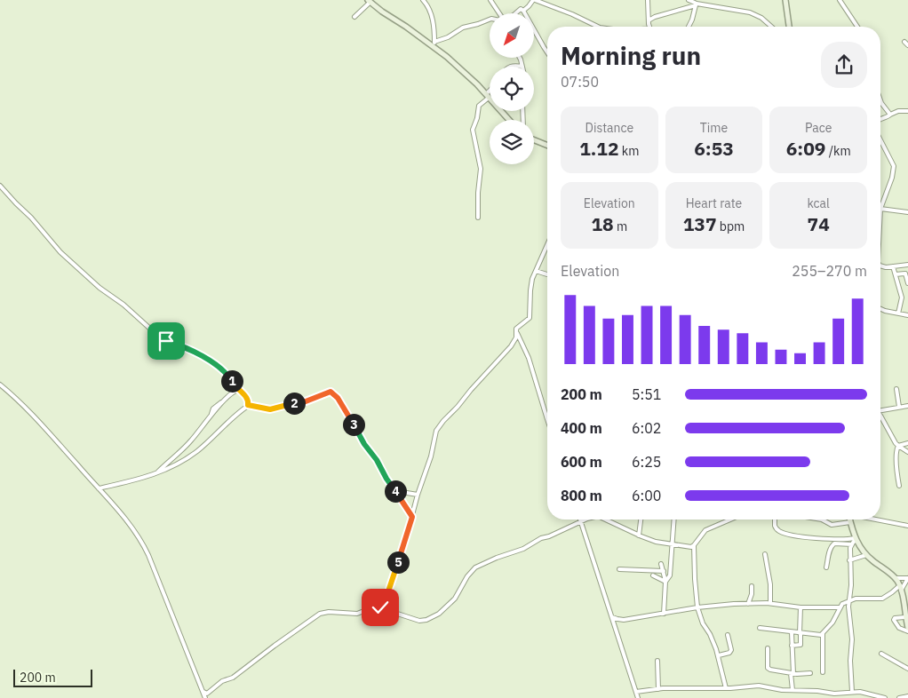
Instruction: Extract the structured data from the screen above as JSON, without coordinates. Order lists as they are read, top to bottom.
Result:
{
  "scale_bar": "200 m",
  "north": "bottom left",
  "page": {
    "heading": ["Morning run", "07:50"],
    "stats": [
      ["Distance", "1.12 km"],
      ["Time", "6:53"],
      ["Pace", "6:09 /km"],
      ["Elevation", "18 m"],
      ["Heart rate", "137 bpm"],
      ["kcal", "74"]
    ],
    "chart": ["Elevation", "255–270 m"],
    "pins": [
      "1",
      "2",
      "3",
      "4",
      "5"
    ],
    "list": [
      {
        "name": "200 m",
        "note": "5:51"
      },
      {
        "name": "400 m",
        "note": "6:02"
      },
      {
        "name": "600 m",
        "note": "6:25"
      },
      {
        "name": "800 m",
        "note": "6:00"
      }
    ],
    "scale": "200 m"
  }
}
